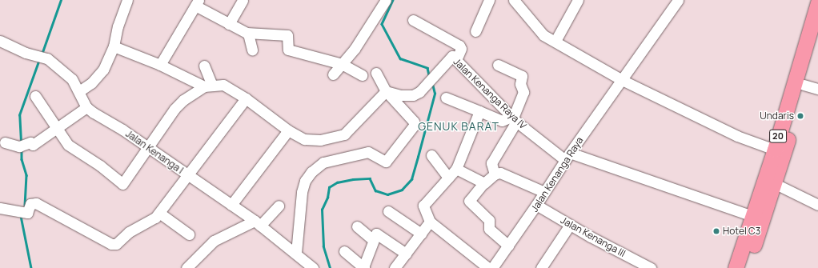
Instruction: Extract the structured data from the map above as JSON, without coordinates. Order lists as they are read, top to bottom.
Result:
{
  "streets": {
    "highway": ["20"],
    "street": [
      "Jalan Kenanga Raya IV",
      "Jalan Kenanga I",
      "Jalan Kenanga Raya",
      "Jalan Kenanga III"
    ]
  },
  "crossings": [
    ["Jalan Kenanga Raya IV", "20"],
    ["Jalan Kenanga Raya IV", "Jalan Kenanga Raya"],
    ["Jalan Kenanga Raya", "Jalan Kenanga III"]
  ],
  "districts": ["GENUK BARAT"],
  "places": ["Undaris", "Hotel C3"]
}
